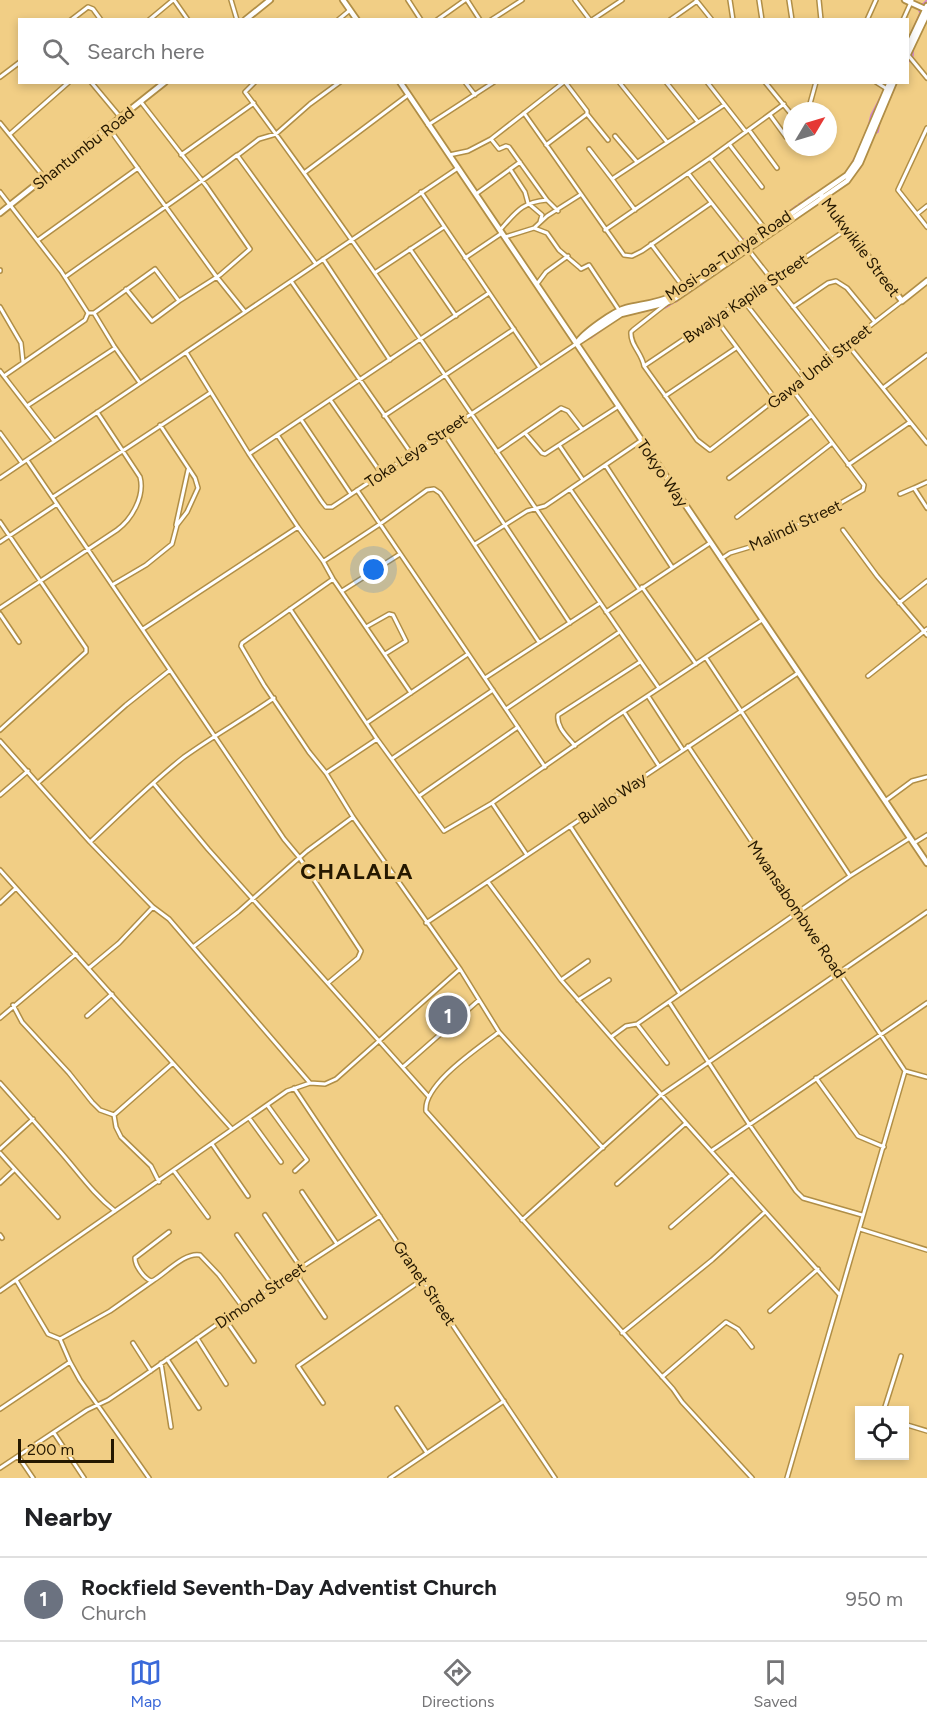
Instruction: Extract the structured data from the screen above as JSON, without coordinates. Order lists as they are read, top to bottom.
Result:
{
  "streets": {
    "main road": [
      "Shantumbu Road",
      "Mukwikile Street",
      "Mosi-oa-Tunya Road",
      "Gawa Undi Street",
      "Tokyo Way"
    ],
    "street": [
      "Bwalya Kapila Street",
      "Toka Leya Street",
      "Malindi Street",
      "Bulalo Way",
      "Mwansabombwe Road",
      "Granet Street",
      "Dimond Street"
    ]
  },
  "crossings": [
    ["Mukwikile Street", "Mosi-oa-Tunya Road"],
    ["Mukwikile Street", "Bwalya Kapila Street"],
    ["Mukwikile Street", "Gawa Undi Street"],
    ["Mosi-oa-Tunya Road", "Toka Leya Street"],
    ["Mosi-oa-Tunya Road", "Tokyo Way"],
    ["Toka Leya Street", "Tokyo Way"],
    ["Tokyo Way", "Malindi Street"],
    ["Tokyo Way", "Bulalo Way"],
    ["Bulalo Way", "Mwansabombwe Road"],
    ["Granet Street", "Dimond Street"]
  ],
  "districts": ["CHALALA"],
  "scale_bar": "200 m",
  "north": "top right",
  "page": {
    "search": "Search here",
    "pins": "1",
    "scale": "200 m",
    "heading": "Nearby",
    "list": [
      {
        "mark": "1",
        "name": "Rockfield Seventh-Day Adventist Church",
        "note": "Church",
        "value": "950 m"
      }
    ],
    "nav": ["Map", "Directions", "Saved"]
  }
}
